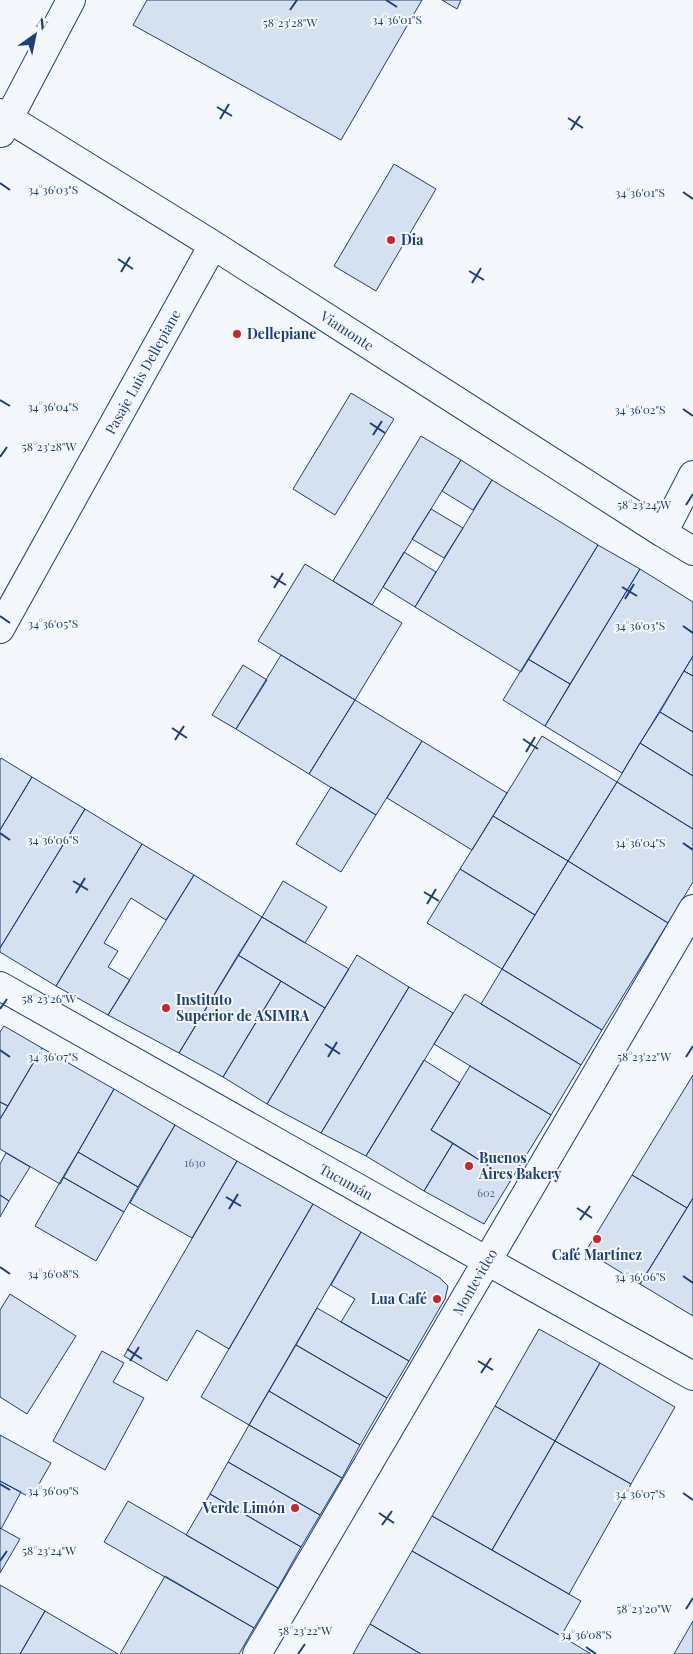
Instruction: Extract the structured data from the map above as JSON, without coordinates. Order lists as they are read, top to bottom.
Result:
{
  "streets": {
    "street": [
      "Viamonte",
      "Pasaje Luis Dellepiane",
      "Tucumán",
      "Montevideo"
    ]
  },
  "crossings": [
    ["Viamonte", "Pasaje Luis Dellepiane"],
    ["Tucumán", "Montevideo"]
  ],
  "places": [
    "Dia",
    "Dellepiane",
    "Instituto Superior de ASIMRA",
    "Buenos Aires Bakery",
    "Café Martínez",
    "Lua Café",
    "Verde Limón"
  ],
  "house_numbers": ["1630", "602"],
  "north": "top right",
  "coordinates": [
    "34°36'01\"S",
    "58°23'28\"W",
    "34°36'03\"S",
    "34°36'04\"S",
    "34°36'02\"S",
    "58°23'24\"W",
    "34°36'05\"S",
    "34°36'06\"S",
    "58°23'26\"W",
    "34°36'07\"S",
    "58°23'22\"W",
    "34°36'08\"S",
    "34°36'09\"S",
    "58°23'20\"W"
  ]
}
